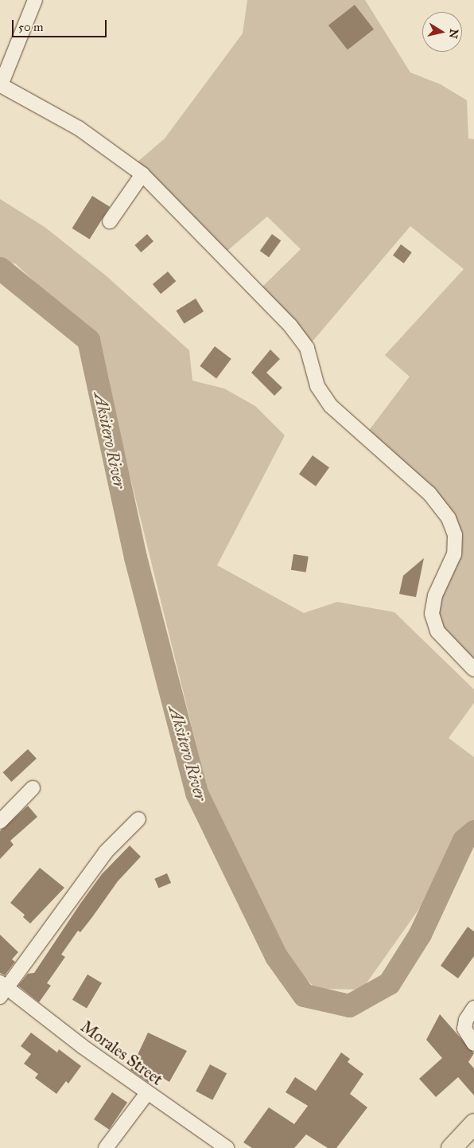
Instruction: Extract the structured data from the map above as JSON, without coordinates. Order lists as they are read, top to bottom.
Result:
{
  "streets": {
    "street": ["Morales Street"]
  },
  "water": ["Aksitero River"],
  "scale_bar": "50 m",
  "north": "right"
}
